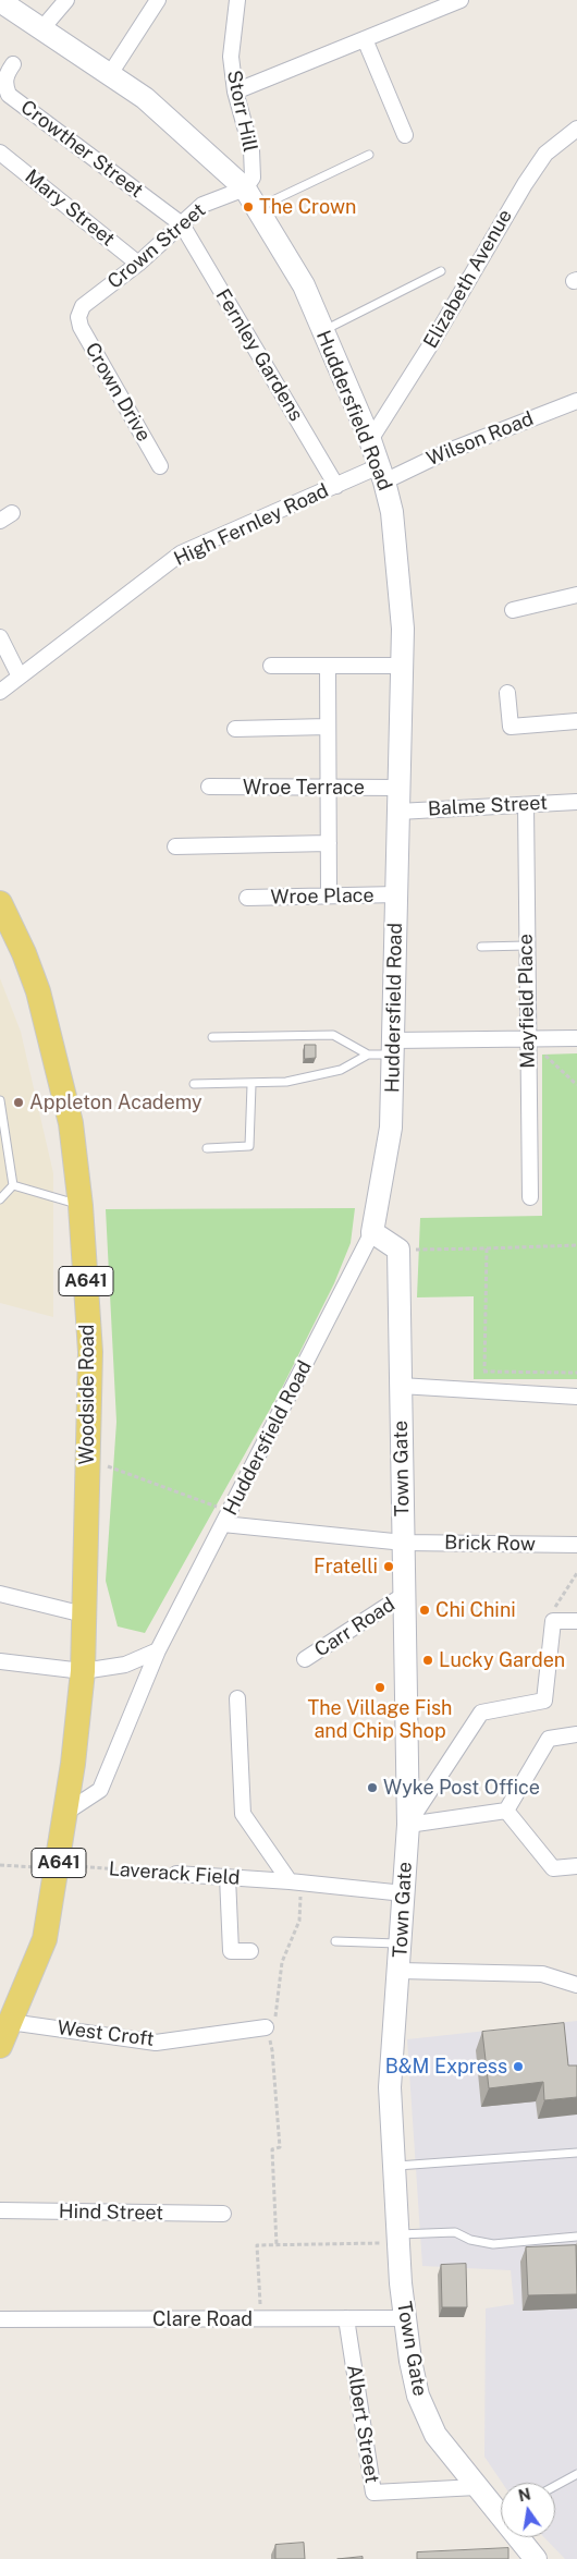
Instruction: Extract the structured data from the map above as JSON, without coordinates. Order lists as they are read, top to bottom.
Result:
{
  "streets": {
    "main road": [
      "Huddersfield Road",
      "A641",
      "Woodside Road",
      "Town Gate"
    ],
    "street": [
      "Storr Hill",
      "Crowther Street",
      "Mary Street",
      "Crown Street",
      "Elizabeth Avenue",
      "Fernley Gardens",
      "Crown Drive",
      "Wilson Road",
      "High Fernley Road",
      "Wroe Terrace",
      "Balme Street",
      "Wroe Place",
      "Mayfield Place",
      "Brick Row",
      "Carr Road",
      "Laverack Field",
      "West Croft",
      "Hind Street",
      "Clare Road",
      "Albert Street"
    ]
  },
  "crossings": [
    ["Storr Hill", "Crown Street"],
    ["Storr Hill", "Huddersfield Road"],
    ["Crowther Street", "Crown Street"],
    ["Crowther Street", "Fernley Gardens"],
    ["Mary Street", "Crown Street"],
    ["Crown Street", "Fernley Gardens"],
    ["Crown Street", "Crown Drive"],
    ["Crown Street", "Huddersfield Road"],
    ["Elizabeth Avenue", "Huddersfield Road"],
    ["Fernley Gardens", "High Fernley Road"],
    ["Huddersfield Road", "Wilson Road"],
    ["Huddersfield Road", "High Fernley Road"],
    ["Huddersfield Road", "Wroe Terrace"],
    ["Huddersfield Road", "Balme Street"],
    ["Huddersfield Road", "Wroe Place"],
    ["Huddersfield Road", "A641"],
    ["Huddersfield Road", "Brick Row"],
    ["Wilson Road", "High Fernley Road"],
    ["Balme Street", "Mayfield Place"],
    ["A641", "Woodside Road"],
    ["A641", "Laverack Field"],
    ["A641", "West Croft"],
    ["Town Gate", "Brick Row"],
    ["Town Gate", "Carr Road"],
    ["Town Gate", "Laverack Field"],
    ["Town Gate", "Clare Road"],
    ["Town Gate", "Albert Street"],
    ["Clare Road", "Albert Street"]
  ],
  "places": [
    "The Crown",
    "Appleton Academy",
    "Fratelli",
    "Chi Chini",
    "Lucky Garden",
    "The Village Fish and Chip Shop",
    "Wyke Post Office",
    "B&M Express"
  ],
  "north": "top"
}
